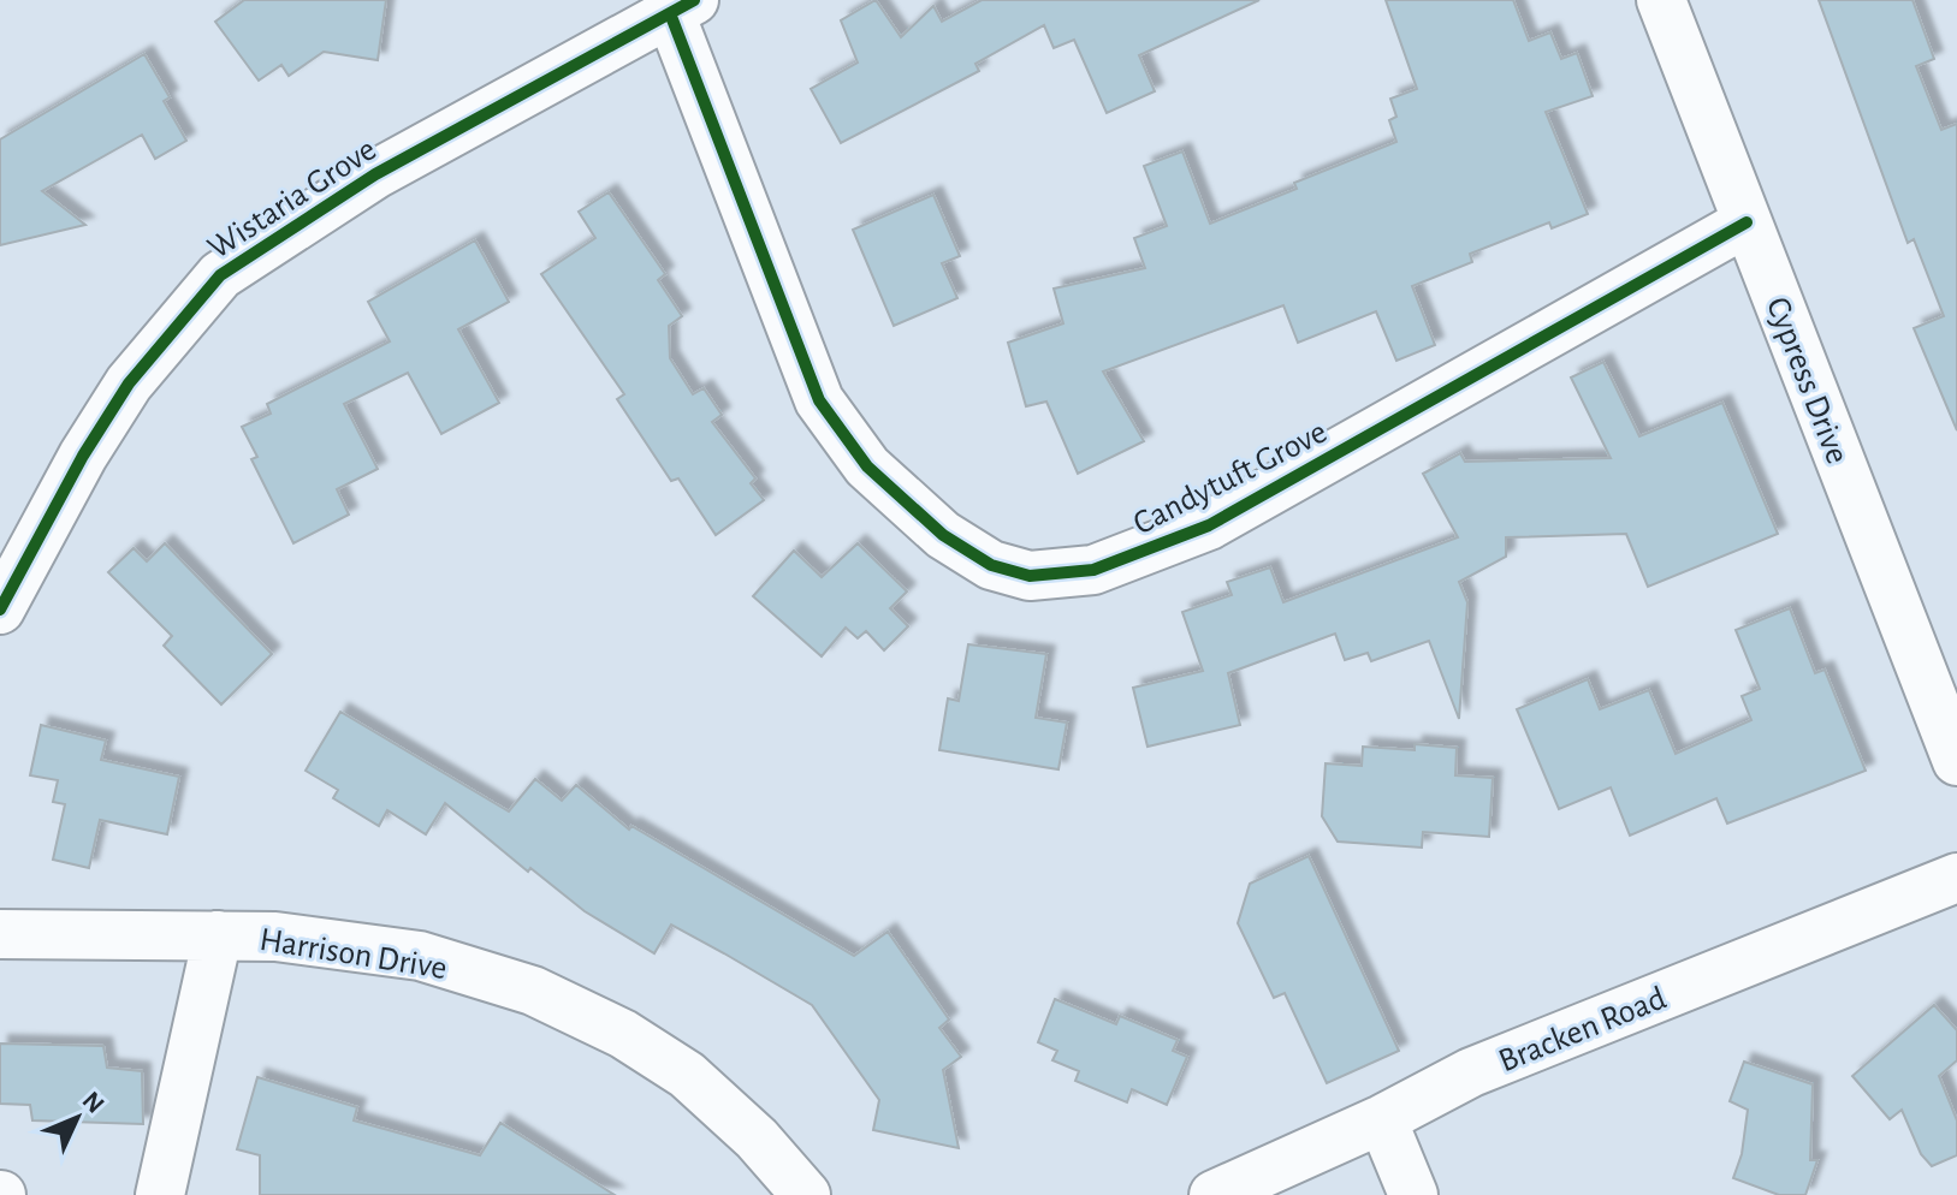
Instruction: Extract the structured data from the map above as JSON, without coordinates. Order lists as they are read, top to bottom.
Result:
{
  "streets": {
    "street": [
      "Wistaria Grove",
      "Cypress Drive",
      "Candytuft Grove",
      "Harrison Drive",
      "Bracken Road"
    ]
  },
  "crossings": [
    ["Wistaria Grove", "Candytuft Grove"],
    ["Cypress Drive", "Candytuft Grove"]
  ],
  "north": "top right"
}
